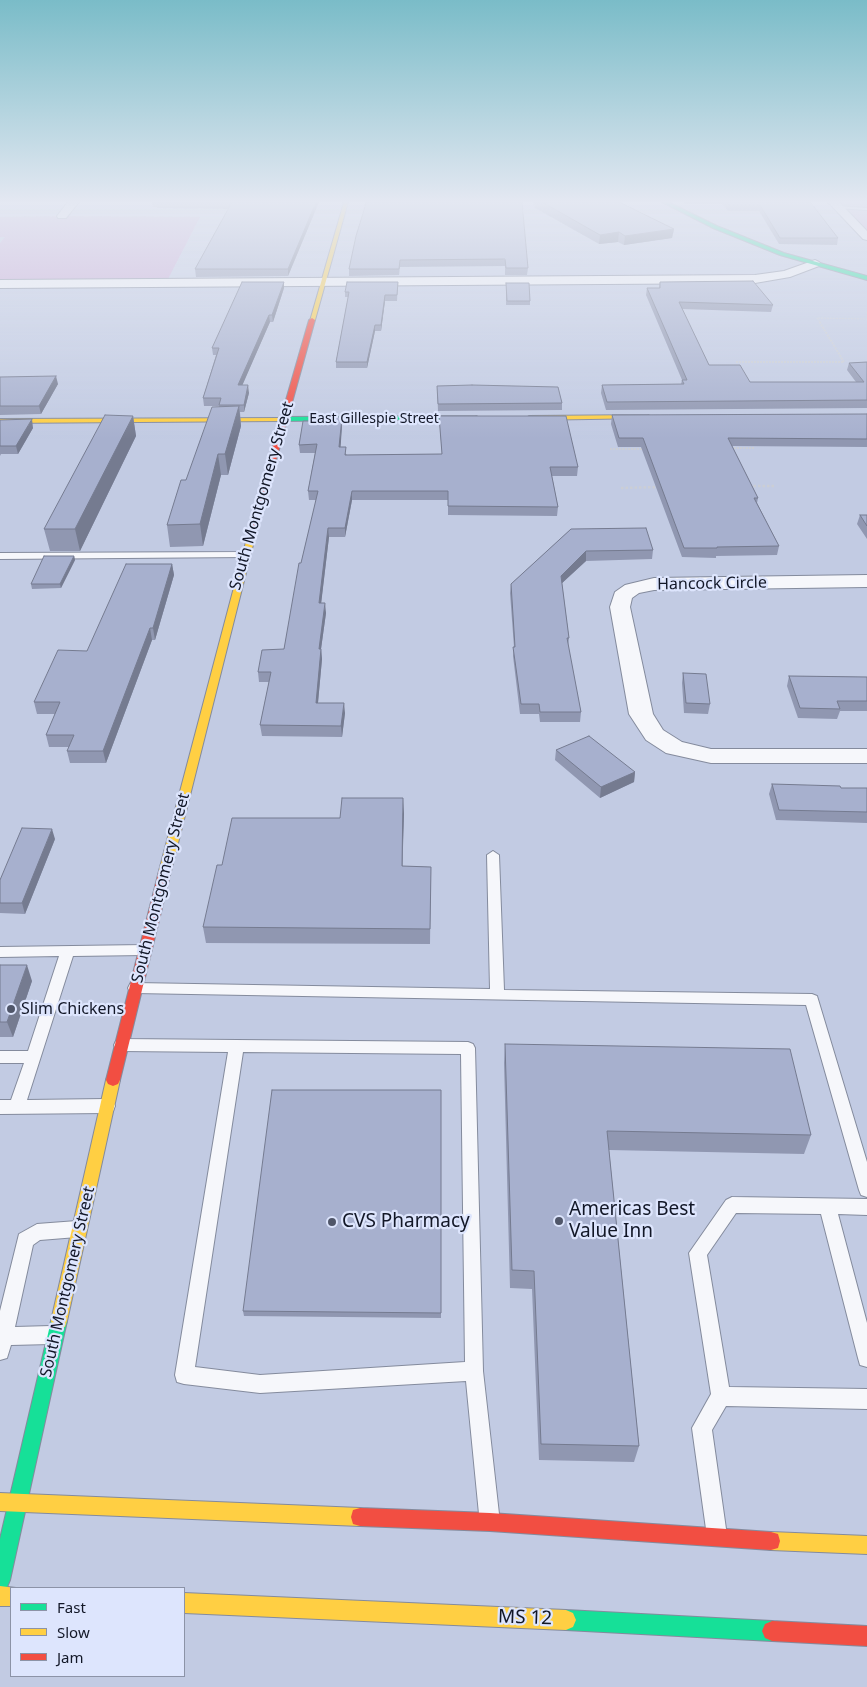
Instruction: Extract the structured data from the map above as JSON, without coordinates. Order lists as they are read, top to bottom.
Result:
{
  "streets": {
    "street": [
      "East Gillespie Street",
      "South Montgomery Street",
      "Hancock Circle",
      "MS 12"
    ]
  },
  "crossings": [
    ["East Gillespie Street", "South Montgomery Street"]
  ],
  "places": ["Slim Chickens", "Americas Best Value Inn", "CVS Pharmacy"],
  "legend": ["Fast", "Slow", "Jam"]
}
